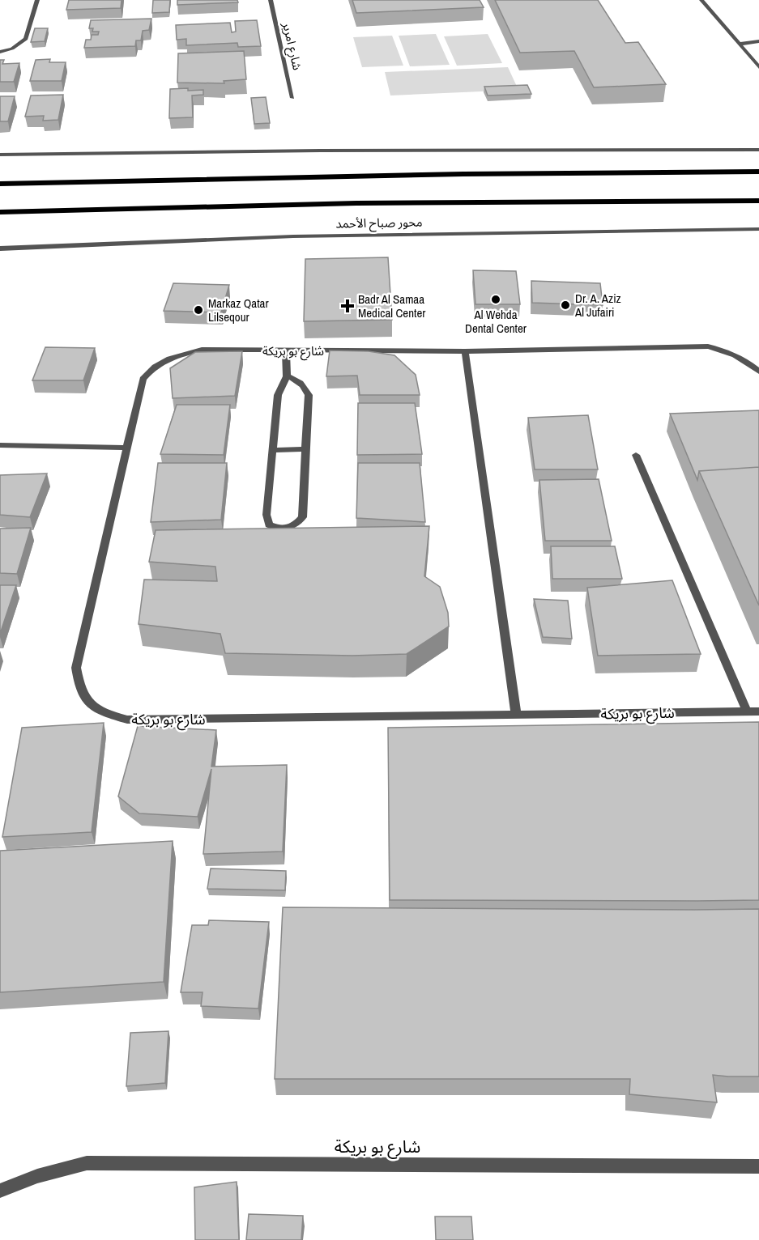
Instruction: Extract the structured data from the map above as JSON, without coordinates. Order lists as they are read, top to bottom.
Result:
{
  "streets": {
    "highway": ["محور صباح الأحمد"],
    "street": ["شارع امرير", "شارع بو بريكة"]
  },
  "places": {
    "other": ["Al Wehda Dental Center", "Dr. A. Aziz Al Jufairi", "Markaz Qatar Lilseqour"],
    "health": ["Badr Al Samaa Medical Center"]
  }
}
